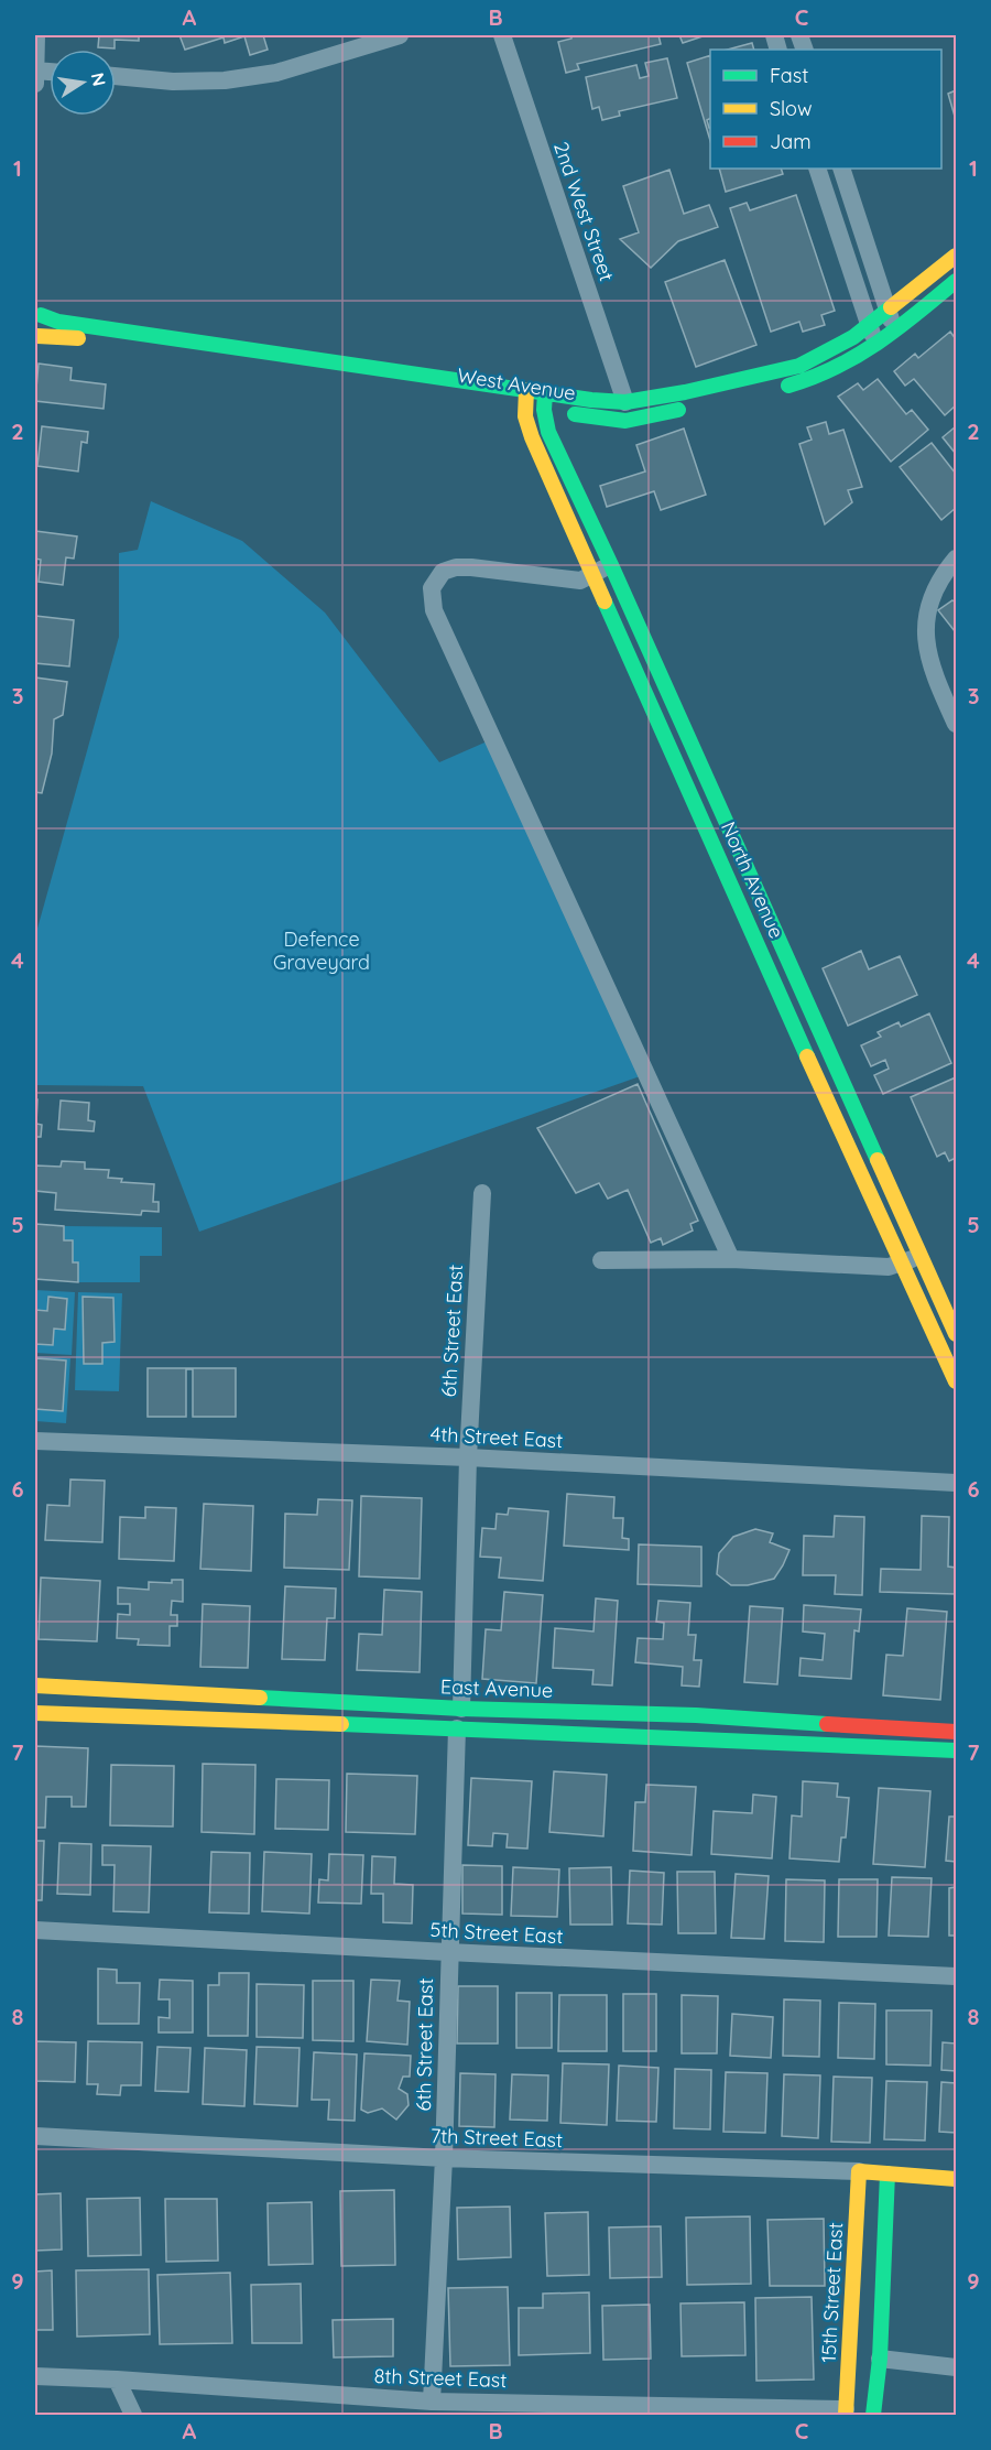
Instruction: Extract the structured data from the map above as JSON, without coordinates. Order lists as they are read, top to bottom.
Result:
{
  "streets": {
    "street": [
      "2nd West Street",
      "West Avenue",
      "North Avenue",
      "6th Street East",
      "4th Street East",
      "East Avenue",
      "5th Street East",
      "7th Street East",
      "15th Street East",
      "8th Street East"
    ]
  },
  "crossings": [
    ["2nd West Street", "West Avenue"],
    ["West Avenue", "North Avenue"],
    ["6th Street East", "4th Street East"],
    ["6th Street East", "East Avenue"],
    ["6th Street East", "5th Street East"],
    ["6th Street East", "7th Street East"],
    ["6th Street East", "8th Street East"],
    ["7th Street East", "15th Street East"],
    ["15th Street East", "8th Street East"]
  ],
  "parks": ["Defence Graveyard"],
  "legend": ["Fast", "Slow", "Jam"],
  "north": "right",
  "grid": {
    "columns": ["A", "B", "C"],
    "rows": [
      "1",
      "2",
      "3",
      "4",
      "5",
      "6",
      "7",
      "8",
      "9"
    ]
  }
}
